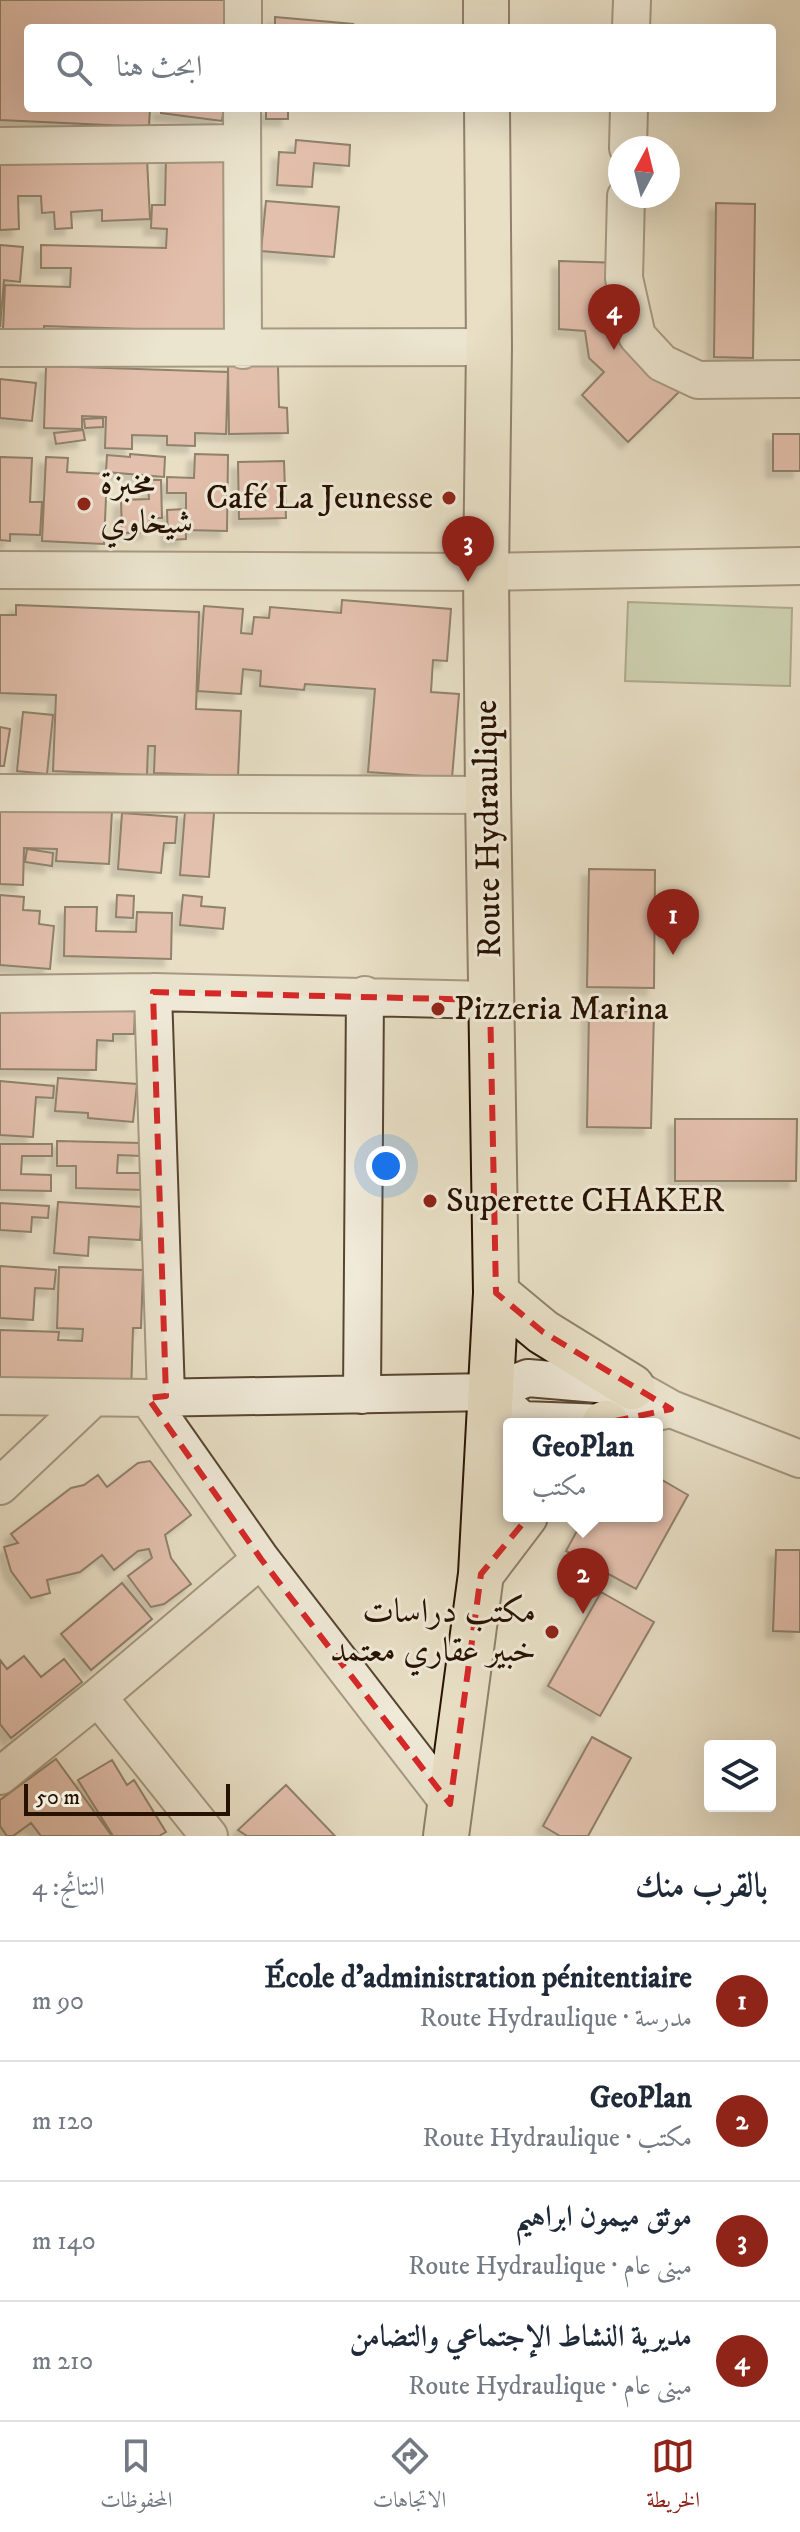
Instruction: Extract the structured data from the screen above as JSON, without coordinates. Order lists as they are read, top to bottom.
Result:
{
  "streets": {
    "main road": ["Route Hydraulique"]
  },
  "places": [
    "Café La Jeunesse",
    "مخبزة شيخاوي",
    "Pizzeria Marina",
    "Superette CHAKER",
    "مكتب دراسات خبير عقاري معتمد"
  ],
  "scale_bar": "50 m",
  "north": "top",
  "page": {
    "search": "ابحث هنا",
    "pins": [
      "4",
      "3",
      "1",
      "2"
    ],
    "popup": ["GeoPlan", "مكتب"],
    "scale": "50 m",
    "heading": ["بالقرب منك", "النتائج: 4"],
    "list": [
      {
        "mark": "1",
        "name": "École d'administration pénitentiaire",
        "note": "مدرسة · Route Hydraulique",
        "value": "90 m"
      },
      {
        "mark": "2",
        "name": "GeoPlan",
        "note": "مكتب · Route Hydraulique",
        "value": "120 m"
      },
      {
        "mark": "3",
        "name": "موثق ميمون ابراهيم",
        "note": "مبنى عام · Route Hydraulique",
        "value": "140 m"
      },
      {
        "mark": "4",
        "name": "مديرية النشاط الإجتماعي والتضامن",
        "note": "مبنى عام · Route Hydraulique",
        "value": "210 m"
      }
    ],
    "nav": ["الخريطة", "الاتجاهات", "المحفوظات"]
  }
}
